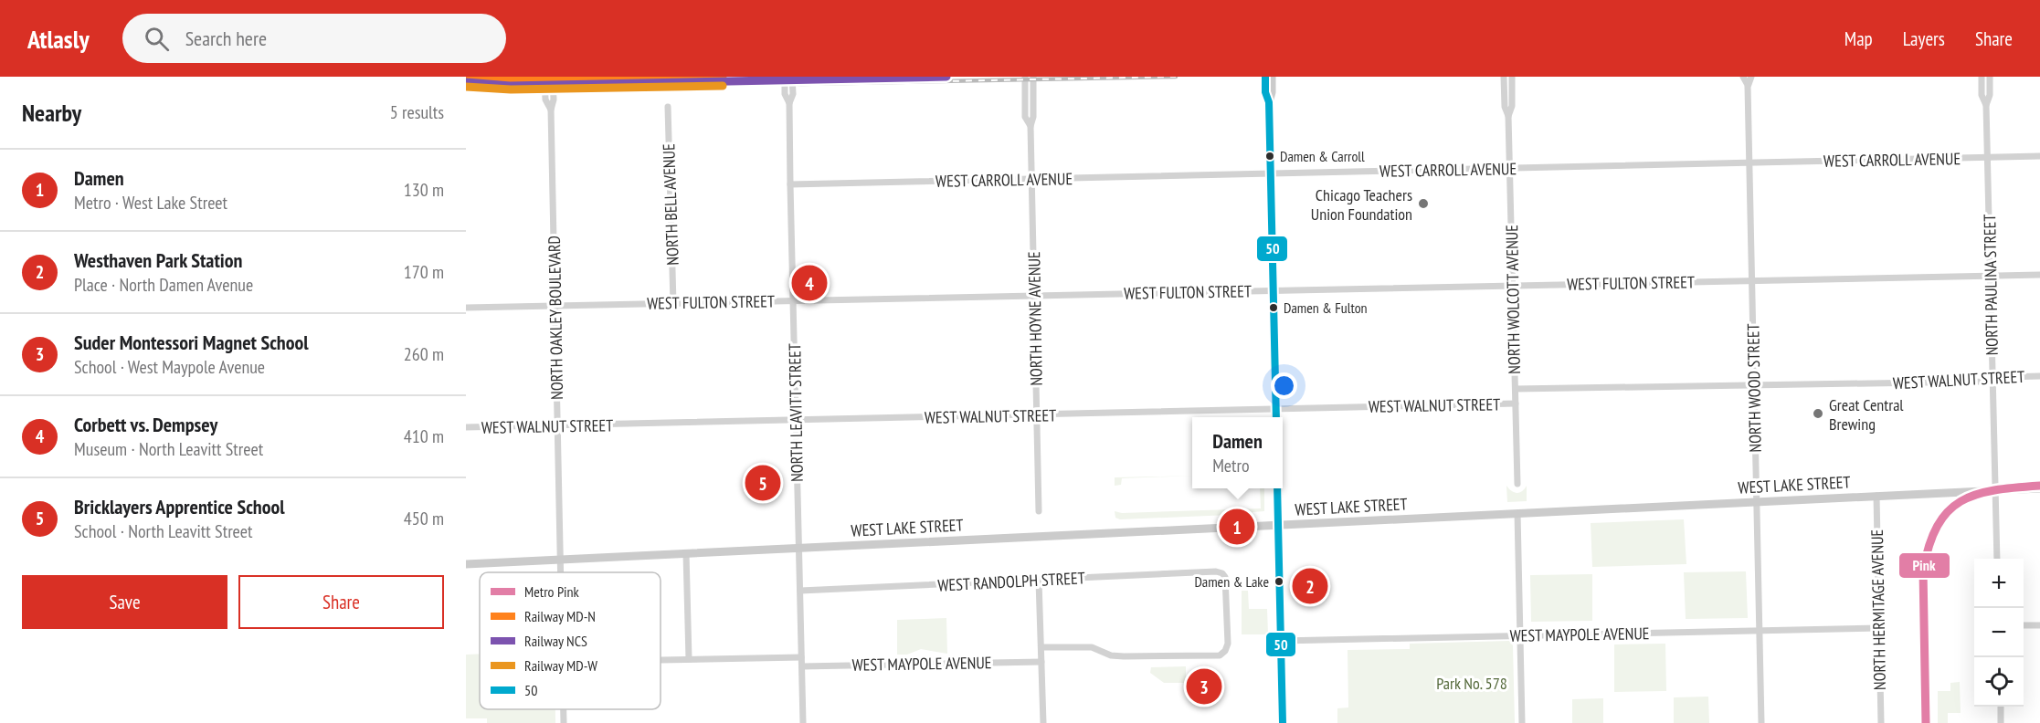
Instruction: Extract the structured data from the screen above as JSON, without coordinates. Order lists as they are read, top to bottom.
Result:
{
  "streets": {
    "main road": ["WEST LAKE STREET"],
    "street": [
      "WEST CARROLL AVENUE",
      "NORTH BELL AVENUE",
      "WEST FULTON STREET",
      "NORTH PAULINA STREET",
      "NORTH WOLCOTT AVENUE",
      "NORTH OAKLEY BOULEVARD",
      "NORTH HOYNE AVENUE",
      "WEST WALNUT STREET",
      "NORTH WOOD STREET",
      "NORTH LEAVITT STREET",
      "WEST RANDOLPH STREET",
      "NORTH HERMITAGE AVENUE",
      "WEST MAYPOLE AVENUE"
    ]
  },
  "crossings": [
    ["WEST CARROLL AVENUE", "NORTH PAULINA STREET"],
    ["WEST CARROLL AVENUE", "NORTH WOLCOTT AVENUE"],
    ["WEST CARROLL AVENUE", "NORTH HOYNE AVENUE"],
    ["WEST CARROLL AVENUE", "NORTH WOOD STREET"],
    ["WEST CARROLL AVENUE", "NORTH LEAVITT STREET"],
    ["NORTH BELL AVENUE", "WEST FULTON STREET"],
    ["WEST FULTON STREET", "NORTH PAULINA STREET"],
    ["WEST FULTON STREET", "NORTH WOLCOTT AVENUE"],
    ["WEST FULTON STREET", "NORTH OAKLEY BOULEVARD"],
    ["WEST FULTON STREET", "NORTH HOYNE AVENUE"],
    ["WEST FULTON STREET", "NORTH WOOD STREET"],
    ["WEST FULTON STREET", "NORTH LEAVITT STREET"],
    ["NORTH PAULINA STREET", "WEST WALNUT STREET"],
    ["NORTH PAULINA STREET", "WEST LAKE STREET"],
    ["NORTH WOLCOTT AVENUE", "WEST WALNUT STREET"],
    ["NORTH OAKLEY BOULEVARD", "WEST WALNUT STREET"],
    ["NORTH OAKLEY BOULEVARD", "WEST LAKE STREET"],
    ["NORTH HOYNE AVENUE", "WEST WALNUT STREET"],
    ["WEST WALNUT STREET", "NORTH WOOD STREET"],
    ["WEST WALNUT STREET", "NORTH LEAVITT STREET"],
    ["NORTH WOOD STREET", "WEST LAKE STREET"],
    ["NORTH WOOD STREET", "WEST MAYPOLE AVENUE"],
    ["NORTH LEAVITT STREET", "WEST LAKE STREET"],
    ["NORTH LEAVITT STREET", "WEST RANDOLPH STREET"],
    ["NORTH LEAVITT STREET", "WEST MAYPOLE AVENUE"],
    ["WEST LAKE STREET", "NORTH HERMITAGE AVENUE"],
    ["NORTH HERMITAGE AVENUE", "WEST MAYPOLE AVENUE"]
  ],
  "parks": ["Park No. 578"],
  "places": [
    "Damen & Carroll",
    "Chicago Teachers Union Foundation",
    "Damen & Fulton",
    "Great Central Brewing",
    "Damen & Lake"
  ],
  "lines": [
    "rail line MD-N",
    "rail line NCS",
    "transit line 50",
    "rail line MD-W",
    "metro line Pink"
  ],
  "legend": [
    "Metro Pink",
    "Railway MD-N",
    "Railway NCS",
    "Railway MD-W",
    "50"
  ],
  "page": {
    "header": "Atlasly",
    "search": "Search here",
    "nav": ["Map", "Layers", "Share"],
    "heading": ["Nearby", "5 results"],
    "list": [
      {
        "mark": "1",
        "name": "Damen",
        "note": "Metro · West Lake Street",
        "value": "130 m"
      },
      {
        "mark": "2",
        "name": "Westhaven Park Station",
        "note": "Place · North Damen Avenue",
        "value": "170 m"
      },
      {
        "mark": "3",
        "name": "Suder Montessori Magnet School",
        "note": "School · West Maypole Avenue",
        "value": "260 m"
      },
      {
        "mark": "4",
        "name": "Corbett vs. Dempsey",
        "note": "Museum · North Leavitt Street",
        "value": "410 m"
      },
      {
        "mark": "5",
        "name": "Bricklayers Apprentice School",
        "note": "School · North Leavitt Street",
        "value": "450 m"
      }
    ],
    "pins": [
      "4",
      "5",
      "1",
      "2",
      "3"
    ],
    "popup": ["Damen", "Metro"],
    "buttons": ["Save", "Share"],
    "map_buttons": ["+", "−"]
  }
}
